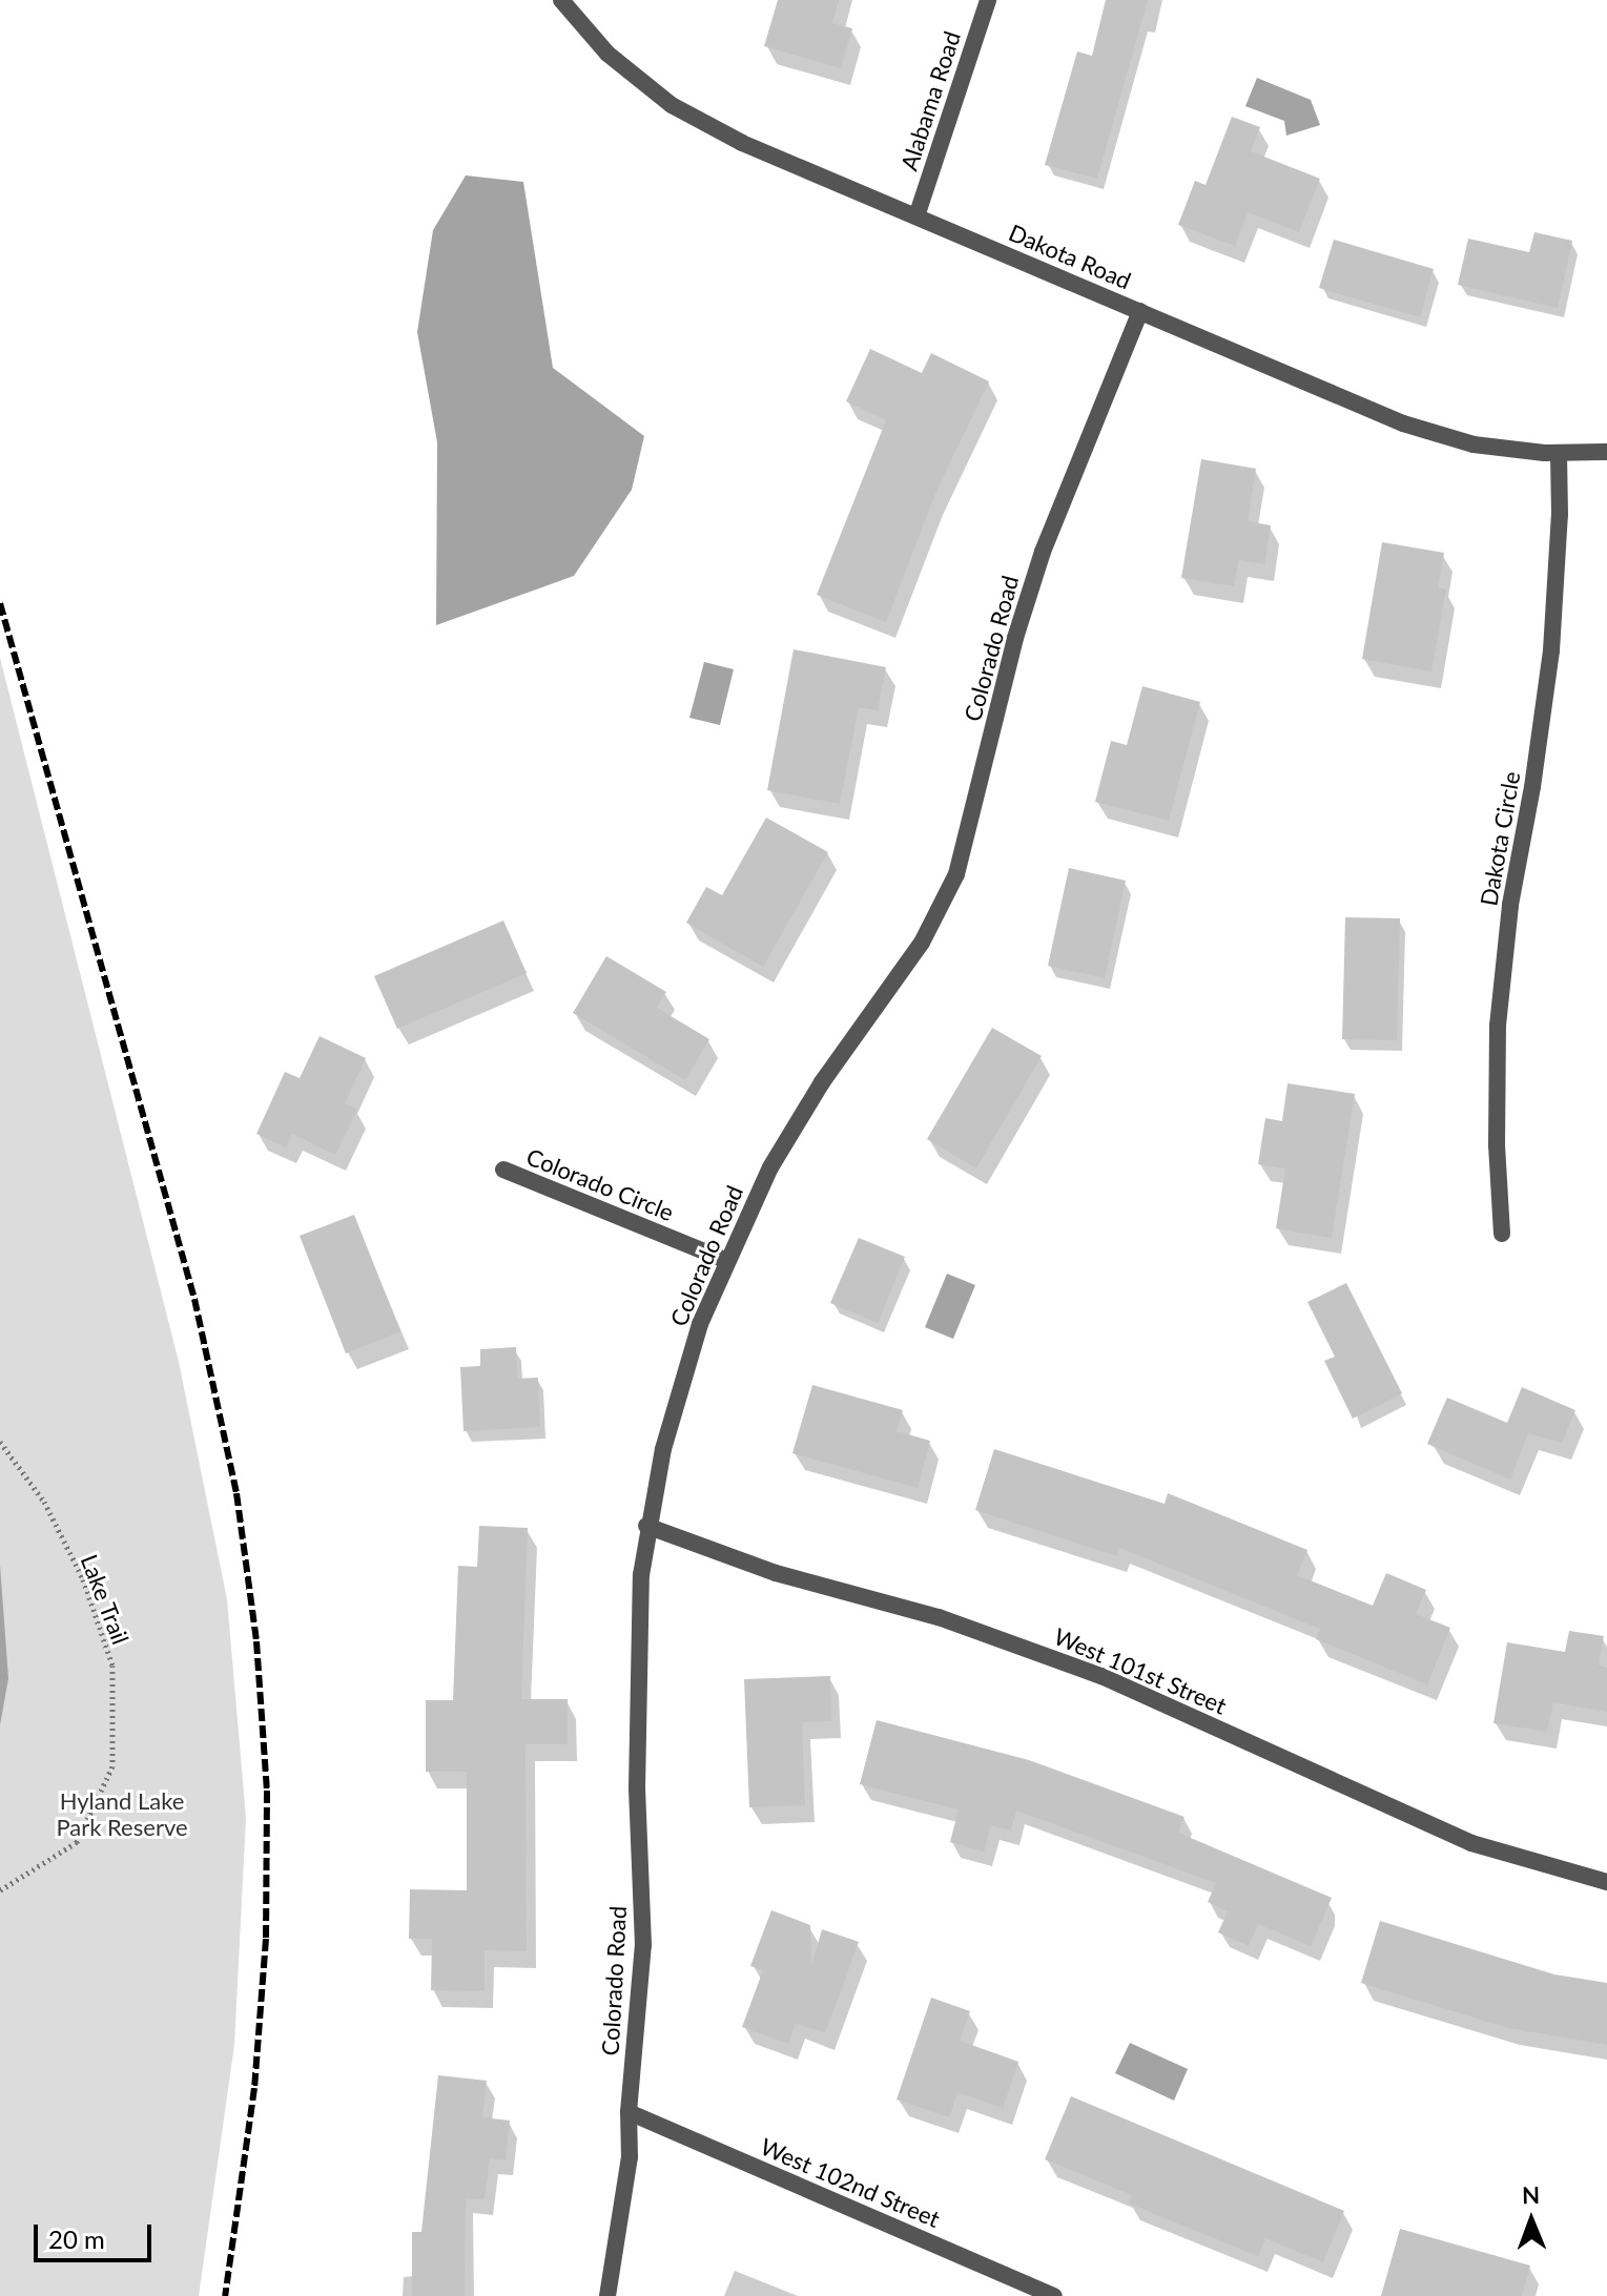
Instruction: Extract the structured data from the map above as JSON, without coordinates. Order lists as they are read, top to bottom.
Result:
{
  "streets": {
    "street": [
      "Alabama Road",
      "Dakota Road",
      "Colorado Road",
      "Dakota Circle",
      "Colorado Circle",
      "West 101st Street",
      "West 102nd Street"
    ],
    "path": ["Lake Trail"]
  },
  "crossings": [
    ["Alabama Road", "Dakota Road"],
    ["Dakota Road", "Colorado Road"],
    ["Dakota Road", "Dakota Circle"],
    ["Colorado Road", "Colorado Circle"],
    ["Colorado Road", "West 101st Street"],
    ["Colorado Road", "West 102nd Street"]
  ],
  "parks": ["Hyland Lake Park Reserve"],
  "scale_bar": "20 m",
  "north": "top"
}
